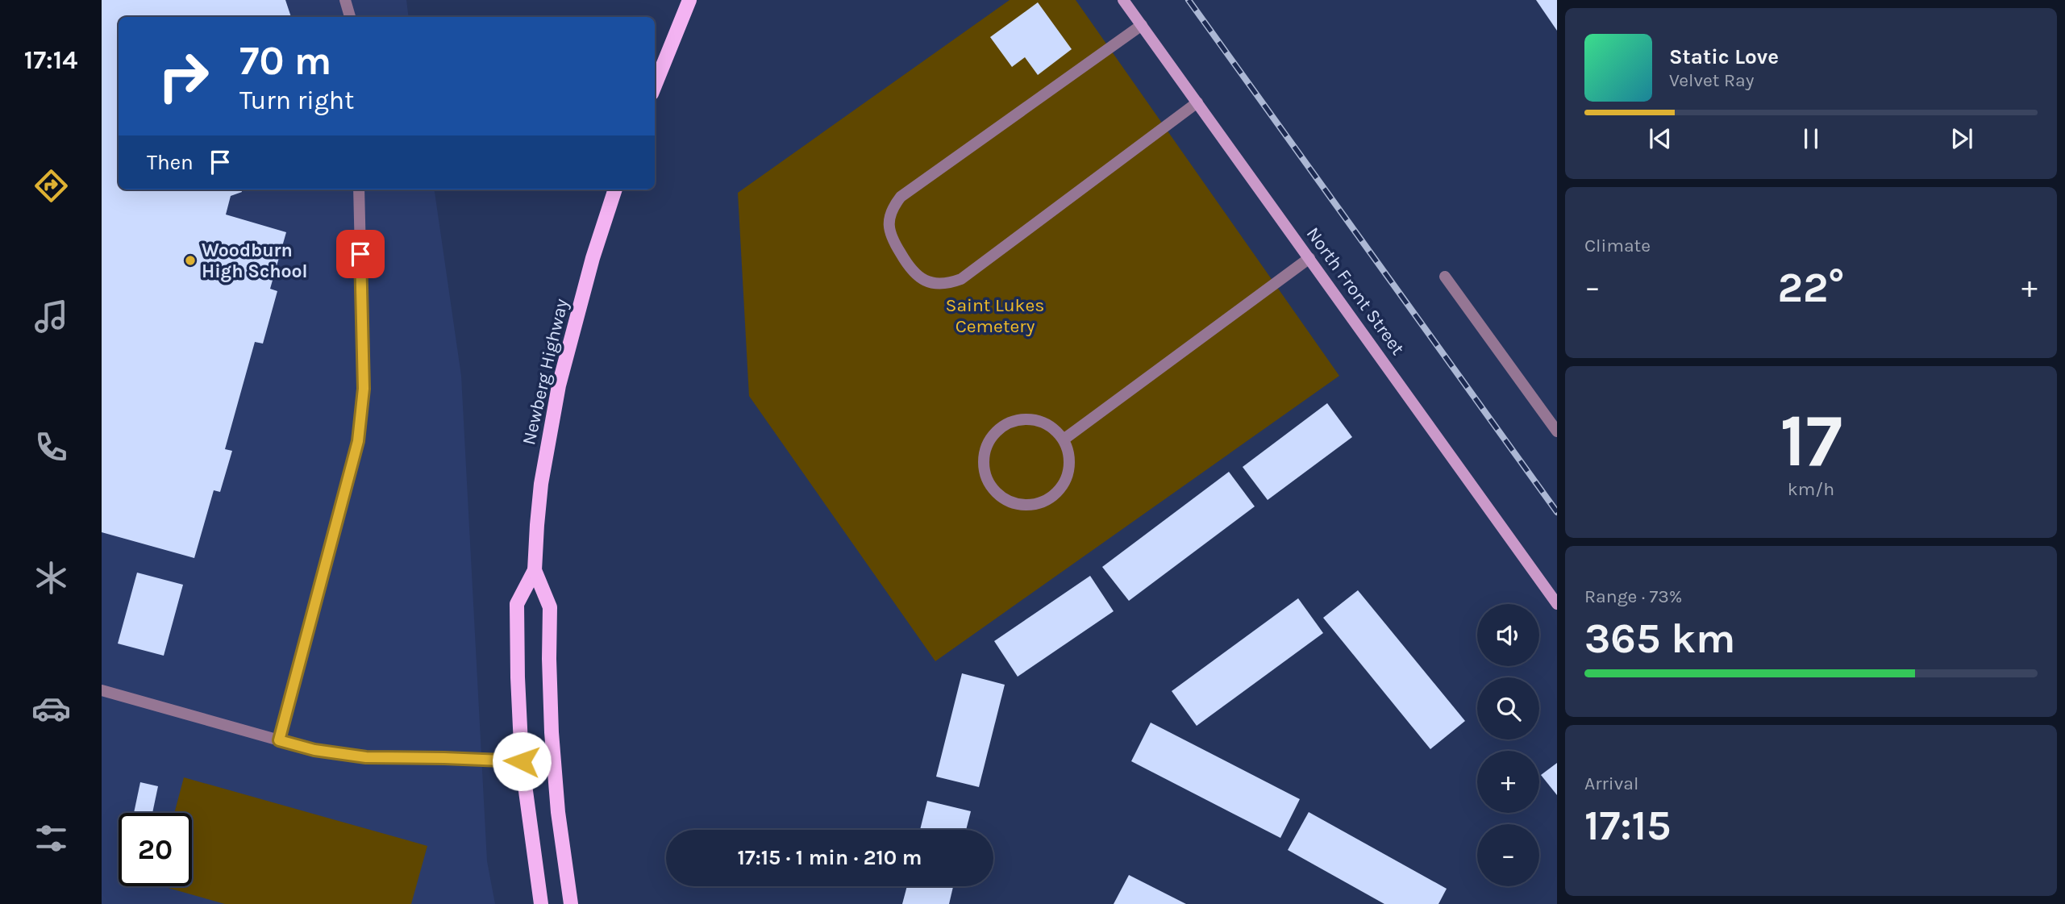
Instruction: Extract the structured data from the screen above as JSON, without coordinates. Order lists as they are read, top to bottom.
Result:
{
  "streets": {
    "main road": ["North Front Street", "Newberg Highway"]
  },
  "parks": ["Saint Lukes Cemetery"],
  "places": ["Woodburn High School"],
  "page": {
    "tabs": "17:14",
    "turn": ["70 m", "Turn right"],
    "song": ["Static Love", "Velvet Ray"],
    "then": "Then",
    "tile": [
      "Climate",
      ["17", "km/h"],
      ["Range · 73%", "365 km"],
      ["Arrival", "17:15"]
    ],
    "heat": ["−", "22°", "+"],
    "map_buttons": ["+", "−"],
    "limit": "20",
    "trip": "17:15 · 1 min · 210 m"
  }
}
